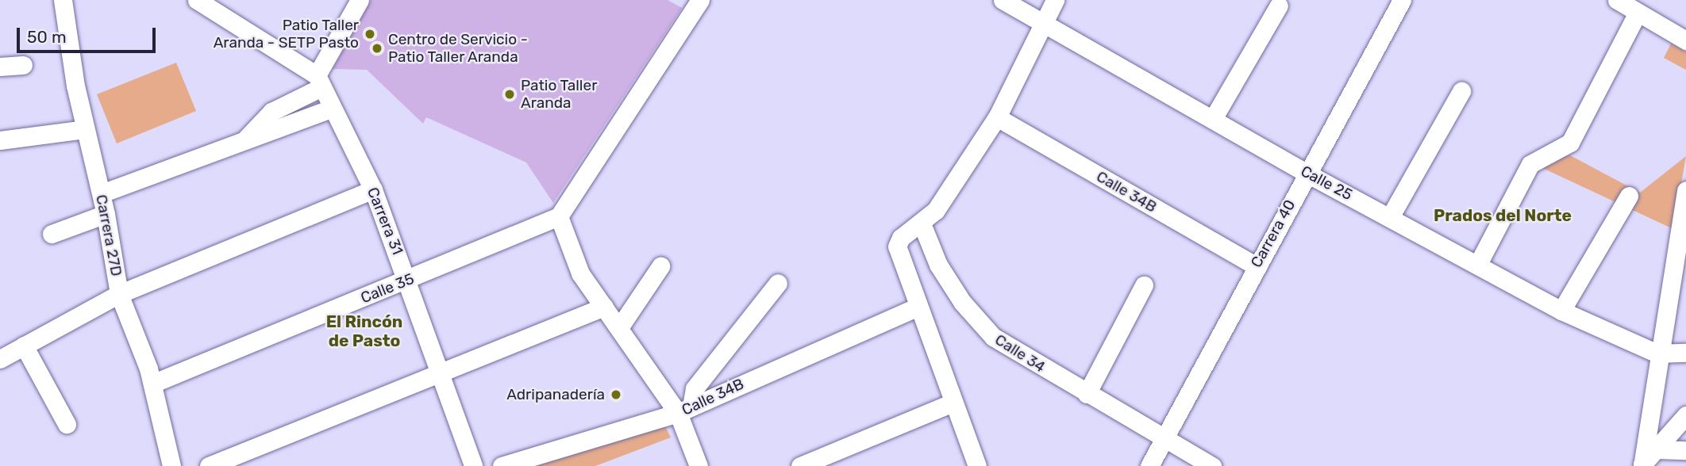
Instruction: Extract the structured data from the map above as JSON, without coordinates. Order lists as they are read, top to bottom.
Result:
{
  "streets": {
    "street": [
      "Calle 25",
      "Calle 34B",
      "Carrera 31",
      "Carrera 40",
      "Carrera 27D",
      "Calle 35",
      "Calle 34"
    ]
  },
  "crossings": [
    ["Calle 25", "Carrera 40"],
    ["Calle 34B", "Carrera 40"],
    ["Carrera 31", "Calle 35"],
    ["Carrera 40", "Calle 34"],
    ["Carrera 27D", "Calle 35"]
  ],
  "districts": ["Prados del Norte", "El Rincón de Pasto"],
  "places": [
    "Patio Taller Aranda - SETP Pasto",
    "Centro de Servicio - Patio Taller Aranda",
    "Patio Taller Aranda",
    "Adripanadería"
  ],
  "scale_bar": "50 m"
}
